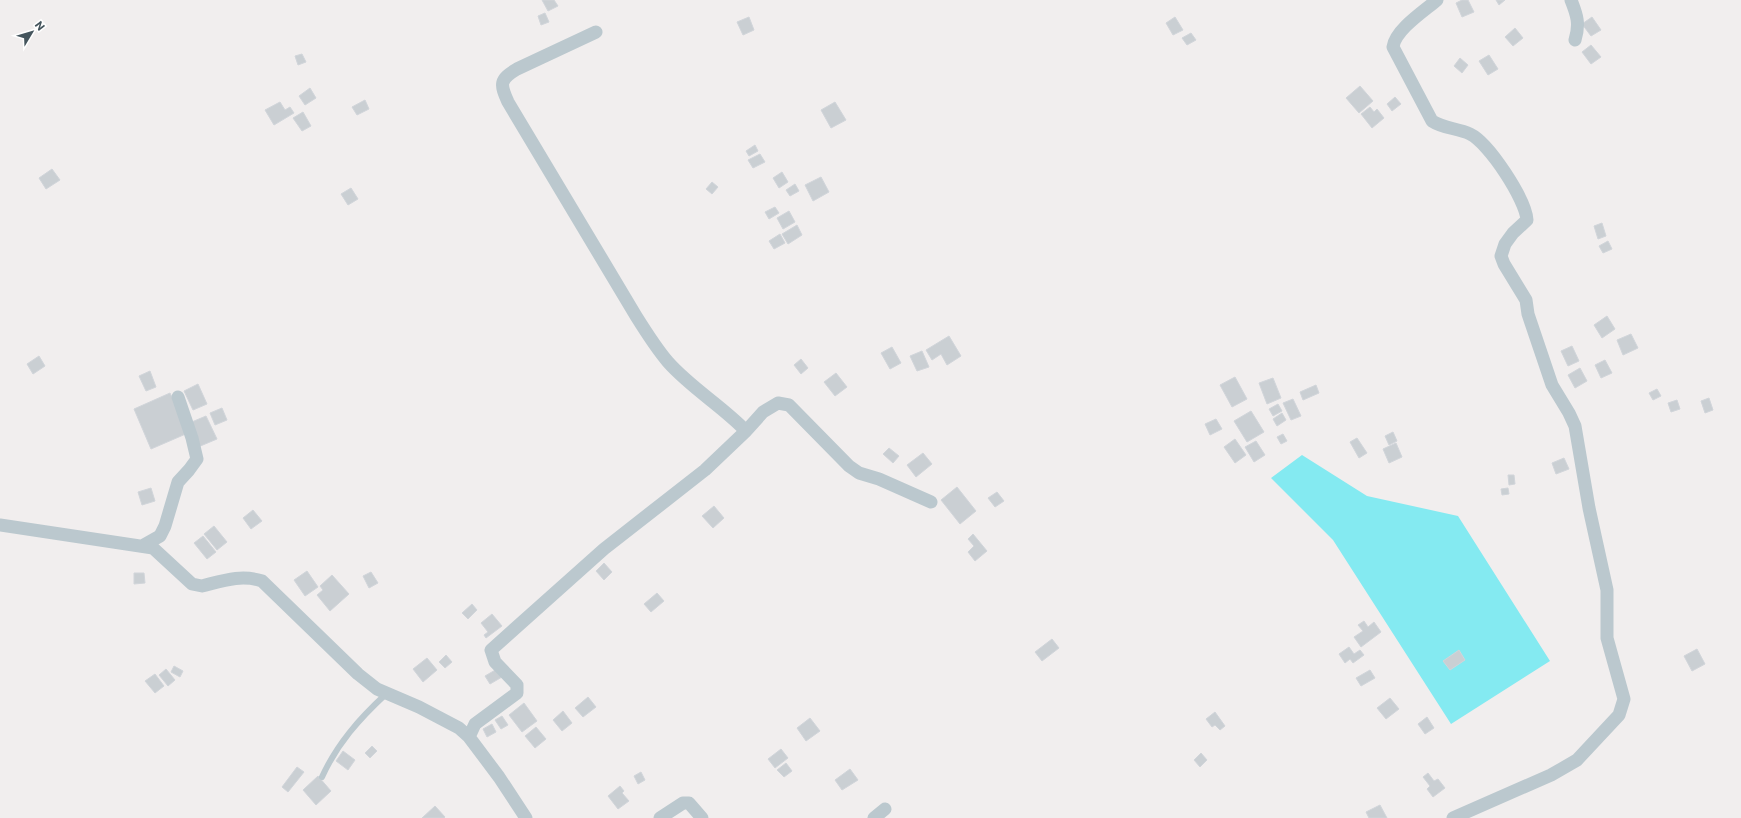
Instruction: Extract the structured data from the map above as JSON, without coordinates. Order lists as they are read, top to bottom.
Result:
{
  "north": "top right"
}
